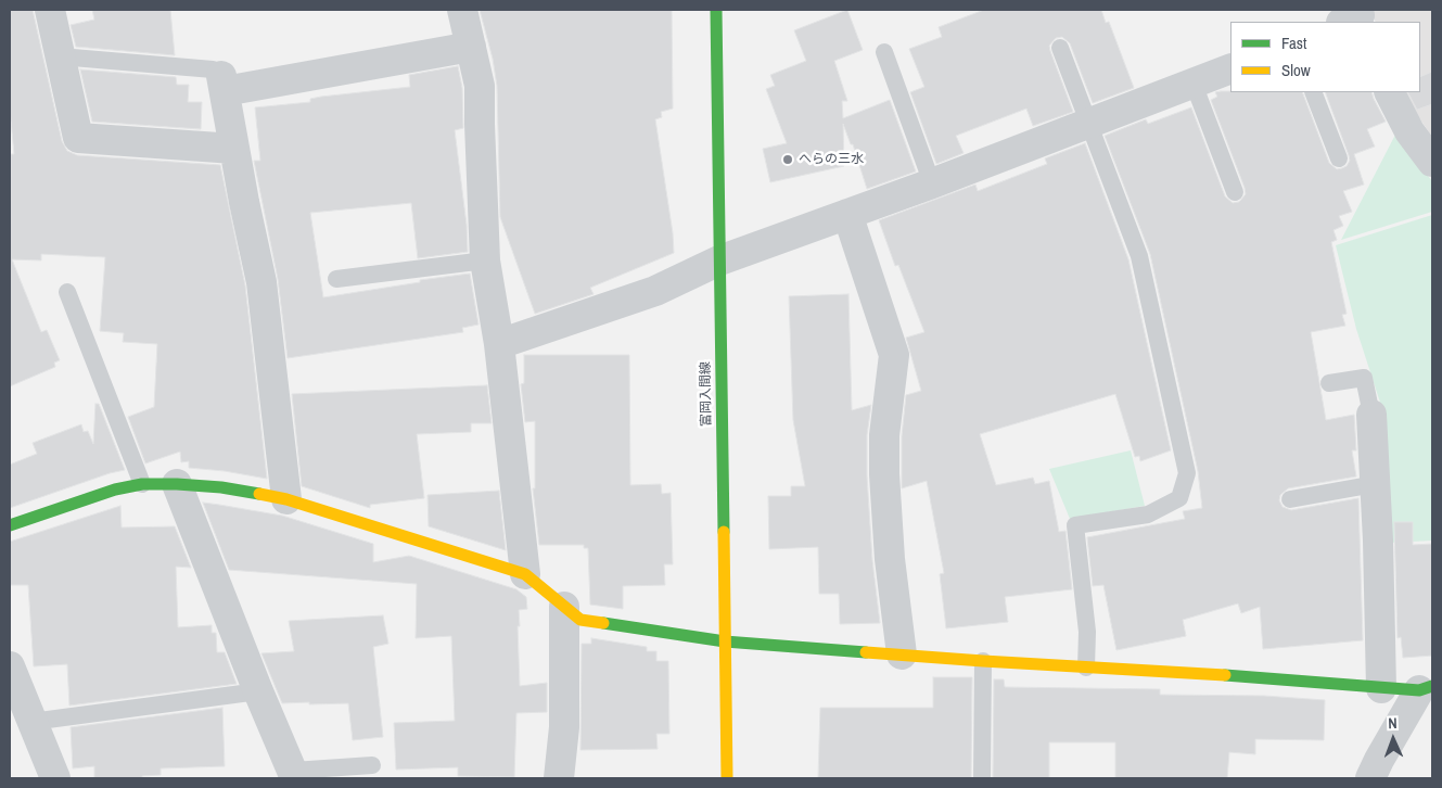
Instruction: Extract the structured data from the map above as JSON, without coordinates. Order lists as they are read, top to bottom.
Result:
{
  "streets": {
    "street": ["富岡入間線"]
  },
  "places": ["へらの三水"],
  "legend": ["Fast", "Slow"],
  "north": "top"
}
